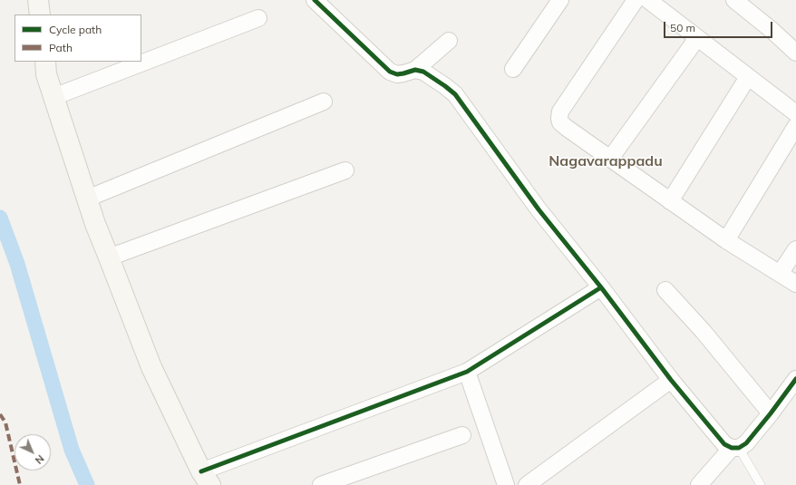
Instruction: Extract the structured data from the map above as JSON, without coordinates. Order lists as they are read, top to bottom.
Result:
{
  "districts": ["Nagavarappadu"],
  "legend": ["Cycle path", "Path"],
  "scale_bar": "50 m",
  "north": "bottom right"
}
